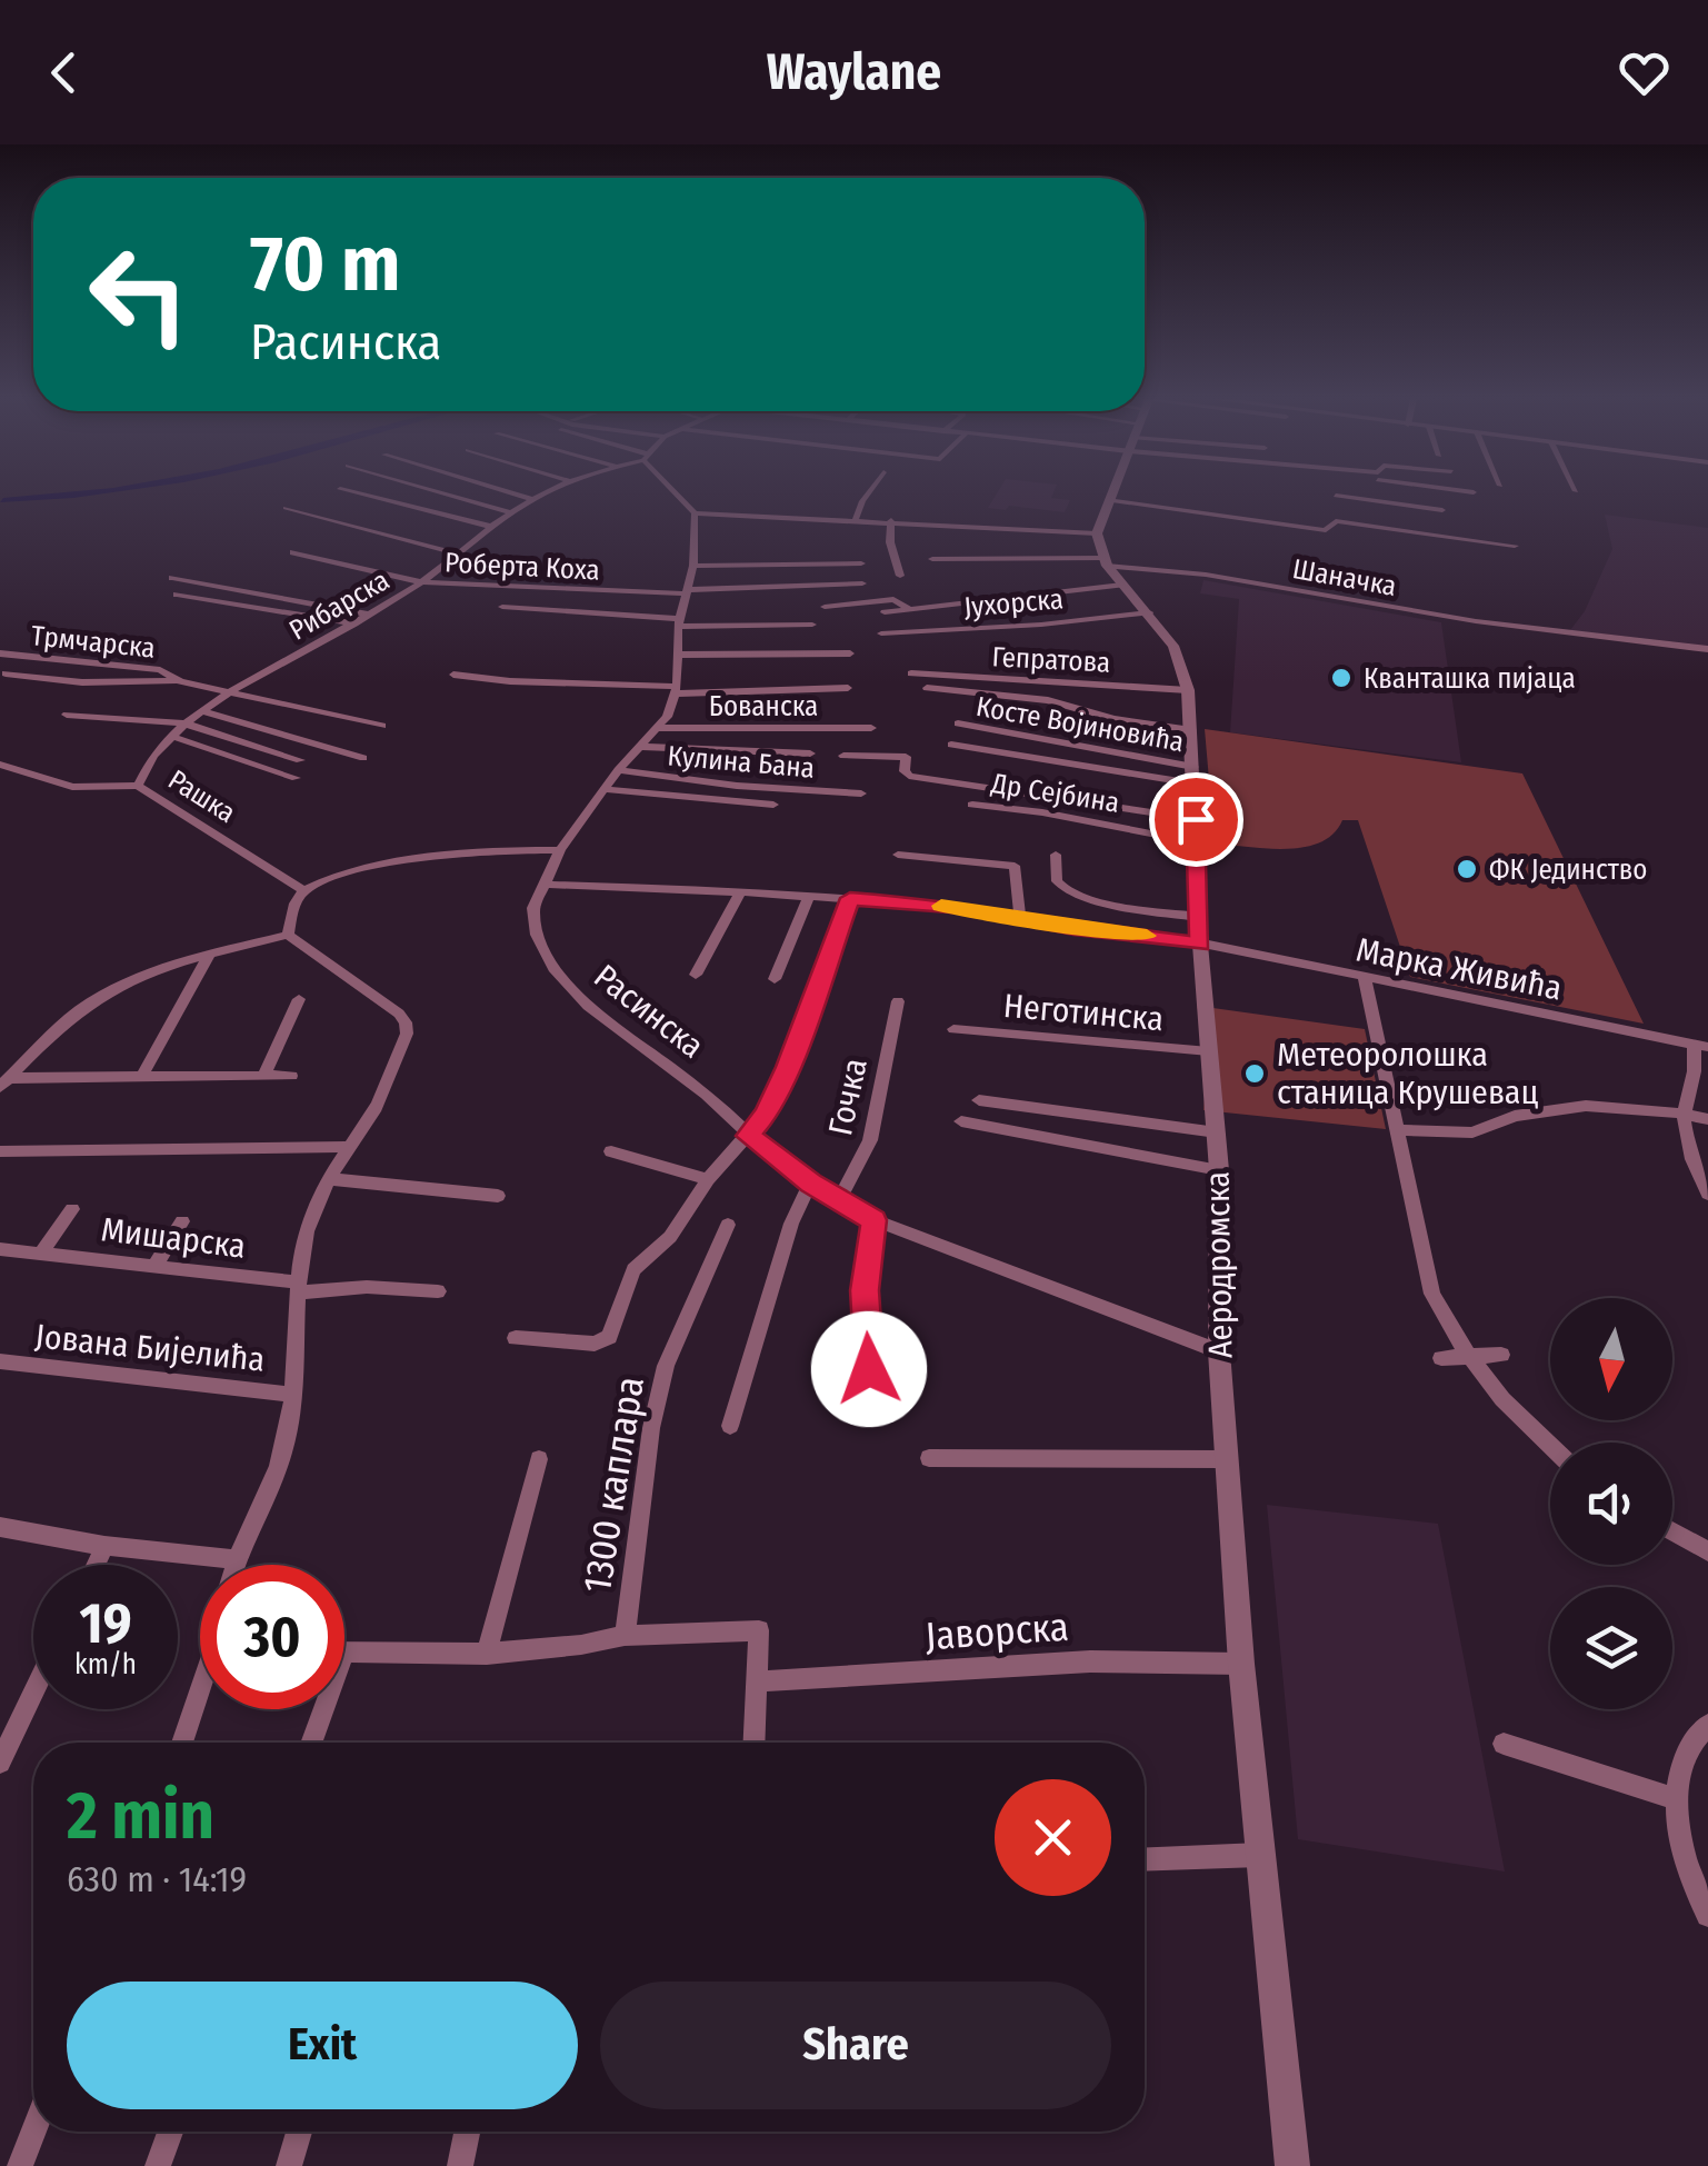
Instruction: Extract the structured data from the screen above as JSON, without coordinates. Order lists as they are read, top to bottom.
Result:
{
  "streets": {
    "street": [
      "Роберта Коха",
      "Шаначка",
      "Јухорска",
      "Рибарска",
      "Трмчарска",
      "Гепратова",
      "Бованска",
      "Косте Војиновића",
      "Кулина Бана",
      "Др Сејбина",
      "Рашка",
      "Марка Живића",
      "Расинска",
      "Неготинска",
      "Гочка",
      "Мишарска",
      "Аеродромска",
      "Јована Бијелића",
      "1300 каплара",
      "Јаворска"
    ]
  },
  "crossings": [
    ["Роберта Коха", "Рибарска"],
    ["Роберта Коха", "Расинска"],
    ["Шаначка", "Аеродромска"],
    ["Јухорска", "Аеродромска"],
    ["Рибарска", "Трмчарска"],
    ["Рибарска", "Рашка"],
    ["Гепратова", "Аеродромска"],
    ["Бованска", "Расинска"],
    ["Косте Војиновића", "Аеродромска"],
    ["Кулина Бана", "Расинска"],
    ["Др Сејбина", "Аеродромска"],
    ["Марка Живића", "Расинска"],
    ["Марка Живића", "Аеродромска"],
    ["Расинска", "Гочка"],
    ["Расинска", "Аеродромска"],
    ["Неготинска", "Аеродромска"],
    ["Аеродромска", "Јаворска"]
  ],
  "places": ["Кванташка пијаца", "ФК Јединство", "Метеоролошка станица Крушевац"],
  "north": "bottom",
  "page": {
    "header": "Waylane",
    "turn": ["70 m", "Расинска"],
    "speed": "19 km/h",
    "limit": "30",
    "heading": ["2 min", "630 m · 14:19"],
    "buttons": ["Exit", "Share"]
  }
}
